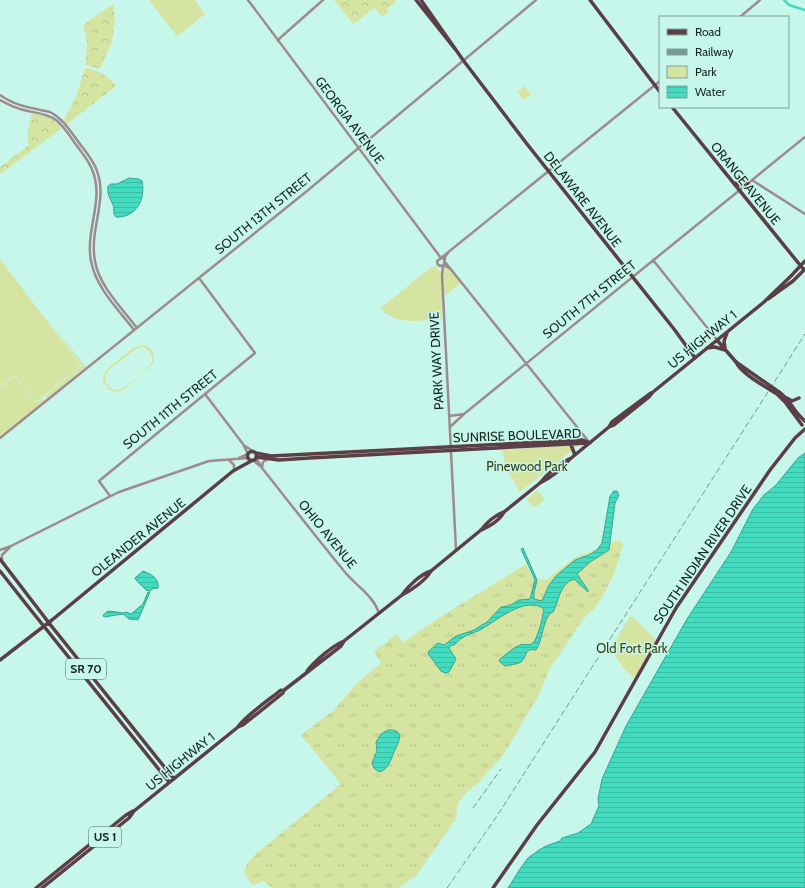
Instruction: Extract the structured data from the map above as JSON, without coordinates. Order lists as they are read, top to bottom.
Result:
{
  "streets": {
    "main road": [
      "ORANGE AVENUE",
      "DELAWARE AVENUE",
      "US HIGHWAY 1",
      "SUNRISE BOULEVARD",
      "OLEANDER AVENUE",
      "SOUTH INDIAN RIVER DRIVE",
      "SR 70",
      "US 1"
    ],
    "street": [
      "GEORGIA AVENUE",
      "SOUTH 13TH STREET",
      "SOUTH 7TH STREET",
      "PARK WAY DRIVE",
      "SOUTH 11TH STREET",
      "OHIO AVENUE"
    ]
  },
  "crossings": [
    ["GEORGIA AVENUE", "SOUTH 13TH STREET"],
    ["GEORGIA AVENUE", "SOUTH 7TH STREET"],
    ["GEORGIA AVENUE", "US HIGHWAY 1"],
    ["GEORGIA AVENUE", "PARK WAY DRIVE"],
    ["GEORGIA AVENUE", "SUNRISE BOULEVARD"],
    ["ORANGE AVENUE", "SOUTH 7TH STREET"],
    ["ORANGE AVENUE", "US HIGHWAY 1"],
    ["DELAWARE AVENUE", "SOUTH 13TH STREET"],
    ["DELAWARE AVENUE", "SOUTH 7TH STREET"],
    ["DELAWARE AVENUE", "US HIGHWAY 1"],
    ["SOUTH 13TH STREET", "SOUTH 11TH STREET"],
    ["SOUTH 7TH STREET", "PARK WAY DRIVE"],
    ["US HIGHWAY 1", "PARK WAY DRIVE"],
    ["US HIGHWAY 1", "SUNRISE BOULEVARD"],
    ["US HIGHWAY 1", "OHIO AVENUE"],
    ["US HIGHWAY 1", "SR 70"],
    ["PARK WAY DRIVE", "SUNRISE BOULEVARD"],
    ["SOUTH 11TH STREET", "OHIO AVENUE"],
    ["SUNRISE BOULEVARD", "OHIO AVENUE"],
    ["SUNRISE BOULEVARD", "OLEANDER AVENUE"],
    ["OHIO AVENUE", "OLEANDER AVENUE"],
    ["OLEANDER AVENUE", "SR 70"]
  ],
  "parks": ["Pinewood Park", "Old Fort Park"],
  "legend": [
    "Road",
    "Railway",
    "Park",
    "Water"
  ]
}
